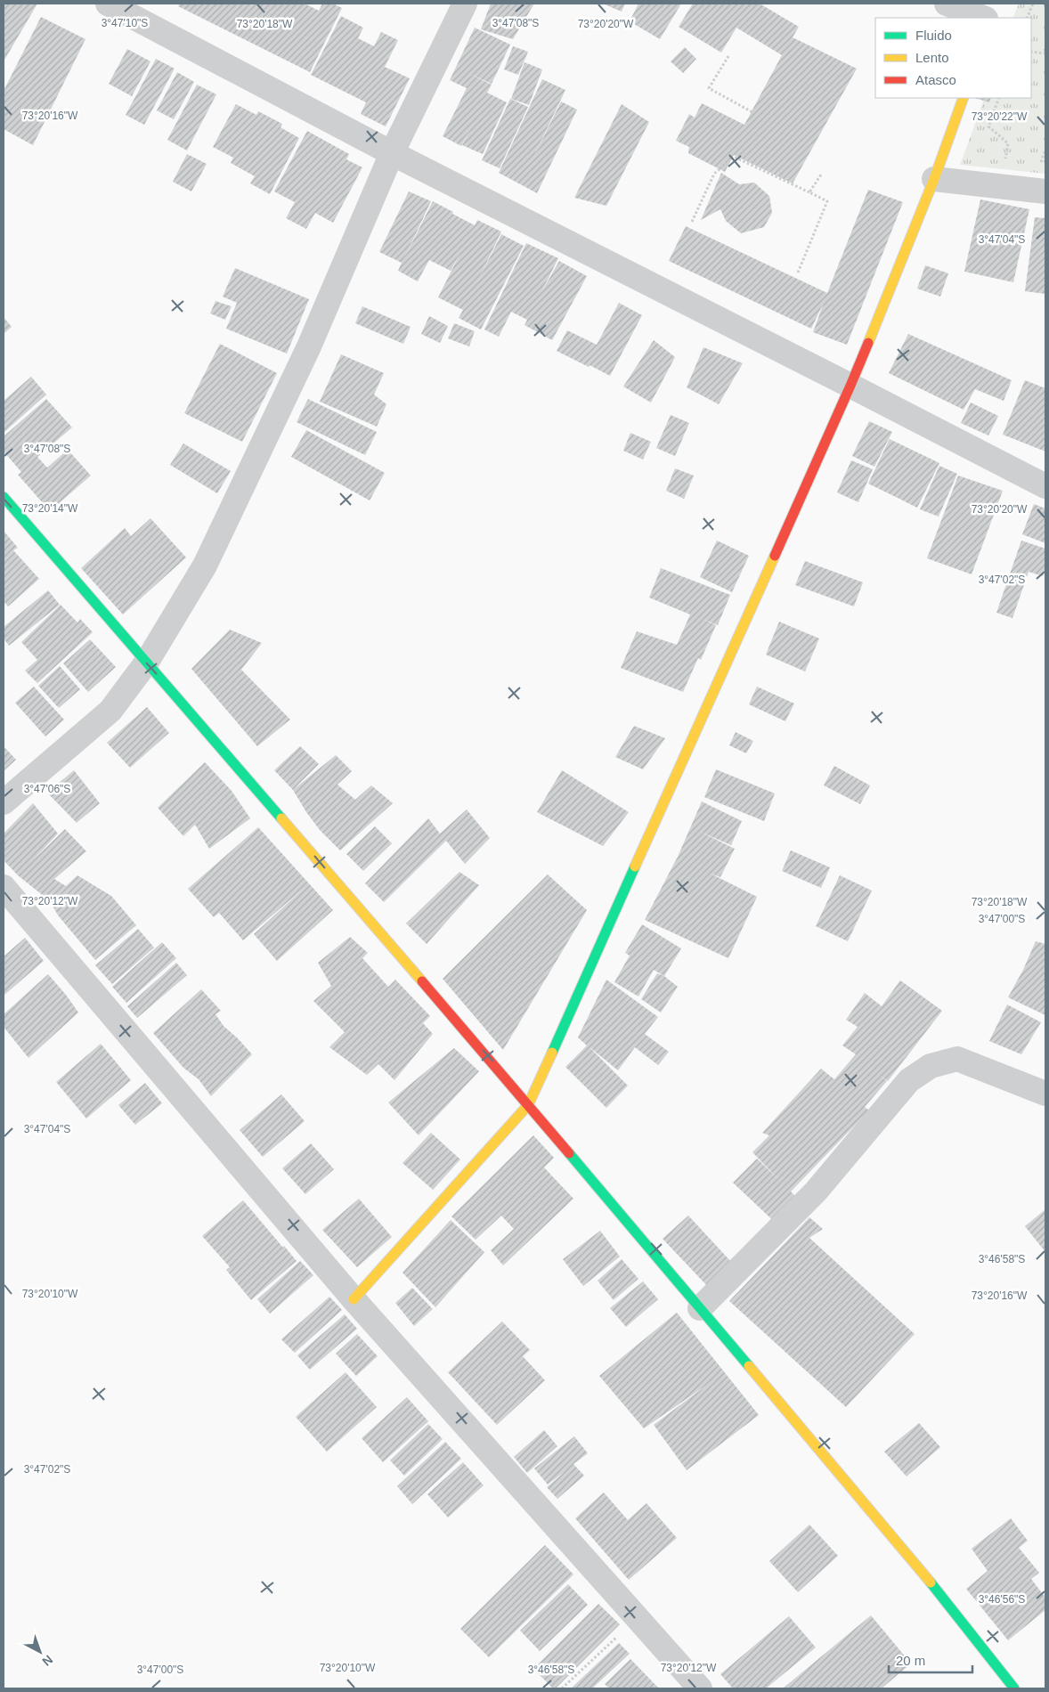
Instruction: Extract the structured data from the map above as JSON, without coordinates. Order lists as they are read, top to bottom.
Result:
{
  "legend": ["Fluido", "Lento", "Atasco"],
  "scale_bar": "20 m",
  "north": "bottom right",
  "coordinates": [
    "3°47'10\"S",
    "3°47'08\"S",
    "73°20'18\"W",
    "73°20'20\"W",
    "73°20'16\"W",
    "73°20'22\"W",
    "3°47'04\"S",
    "73°20'14\"W",
    "3°47'02\"S",
    "3°47'06\"S",
    "73°20'12\"W",
    "3°47'00\"S",
    "3°46'58\"S",
    "73°20'10\"W",
    "3°46'56\"S"
  ]
}
